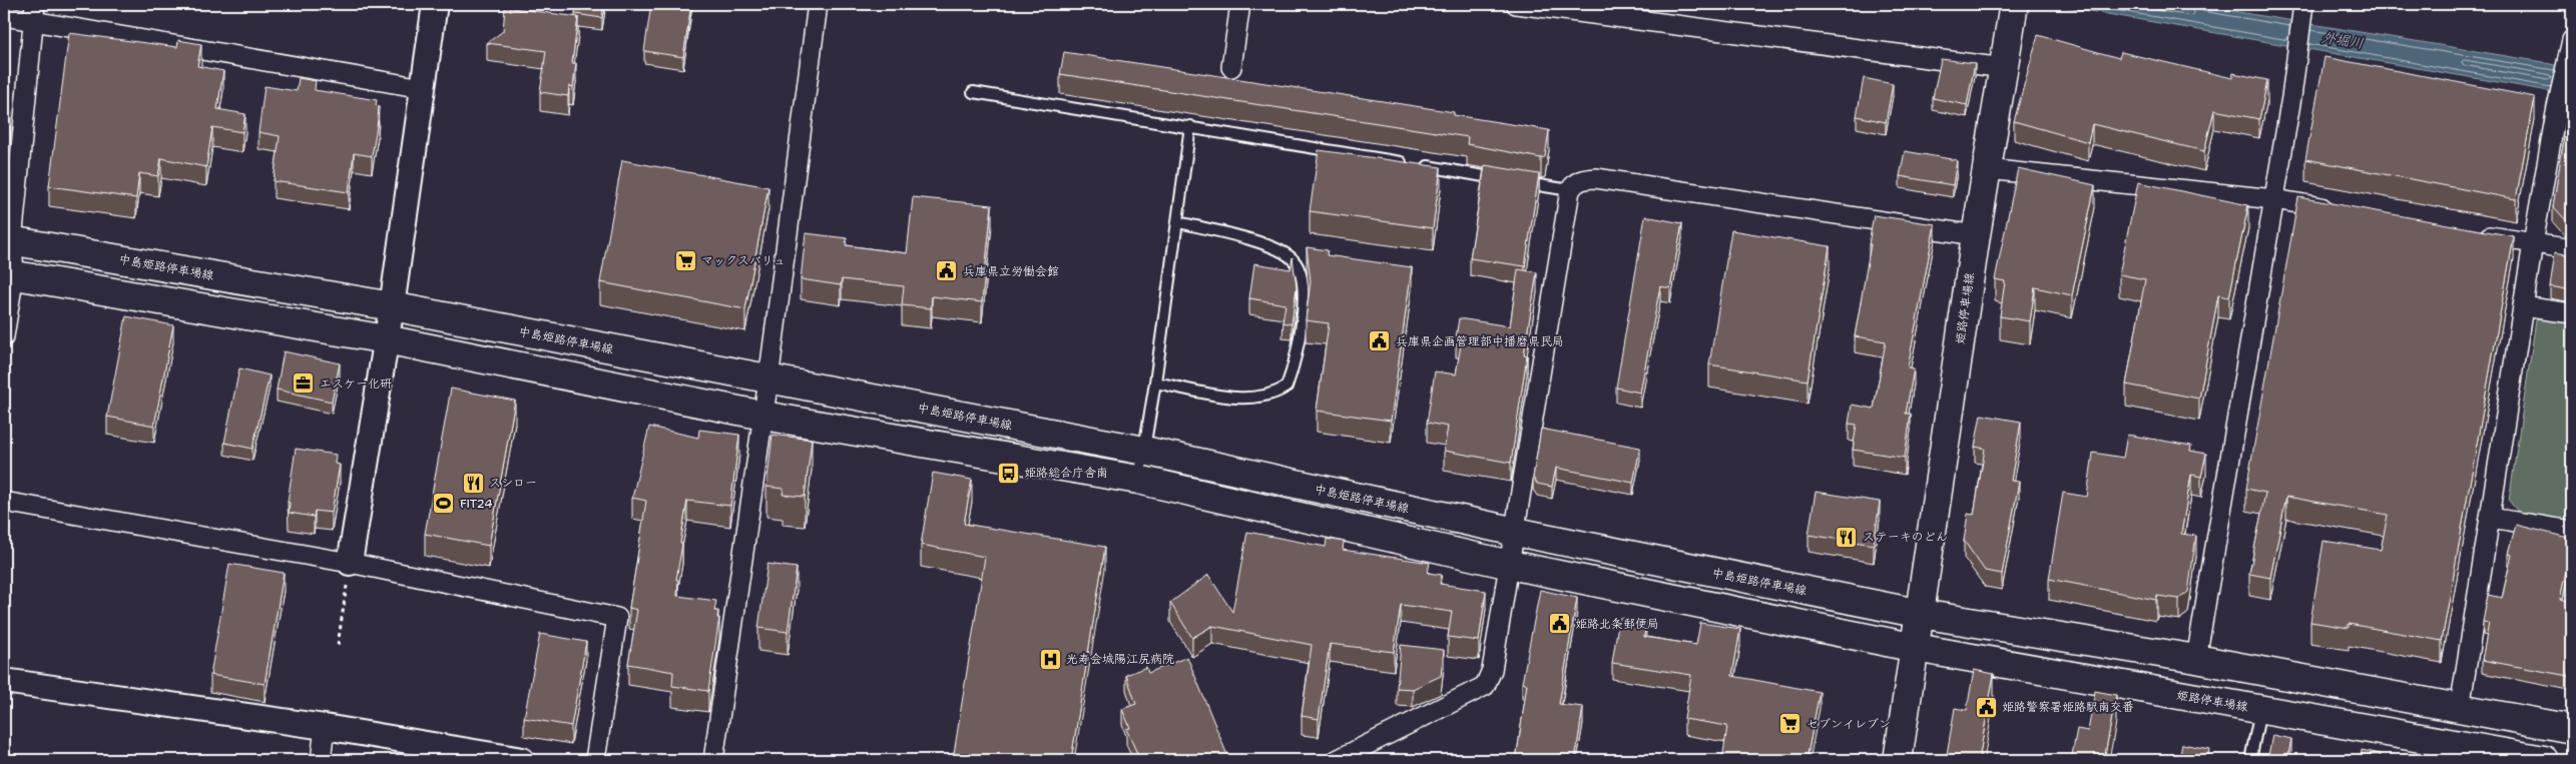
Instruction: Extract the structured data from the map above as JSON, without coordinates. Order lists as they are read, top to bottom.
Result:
{
  "streets": {
    "main road": ["中島姫路停車場線", "姫路停車場線"]
  },
  "crossings": [
    ["中島姫路停車場線", "姫路停車場線"]
  ],
  "water": ["外堀川"],
  "places": {
    "supermarket": ["マックスバリュ", "セブンイレブン"],
    "public building": [
      "兵庫県立労働会館",
      "兵庫県企画管理部中播磨県民局",
      "姫路北条郵便局",
      "姫路警察署姫路駅南交番"
    ],
    "office": ["エスケー化研"],
    "bus stop": ["姫路総合庁舎南"],
    "restaurant": ["スシロー", "ステーキのどん"],
    "sports": ["FiT24"],
    "hospital": ["光寿会城陽江尻病院"]
  }
}
